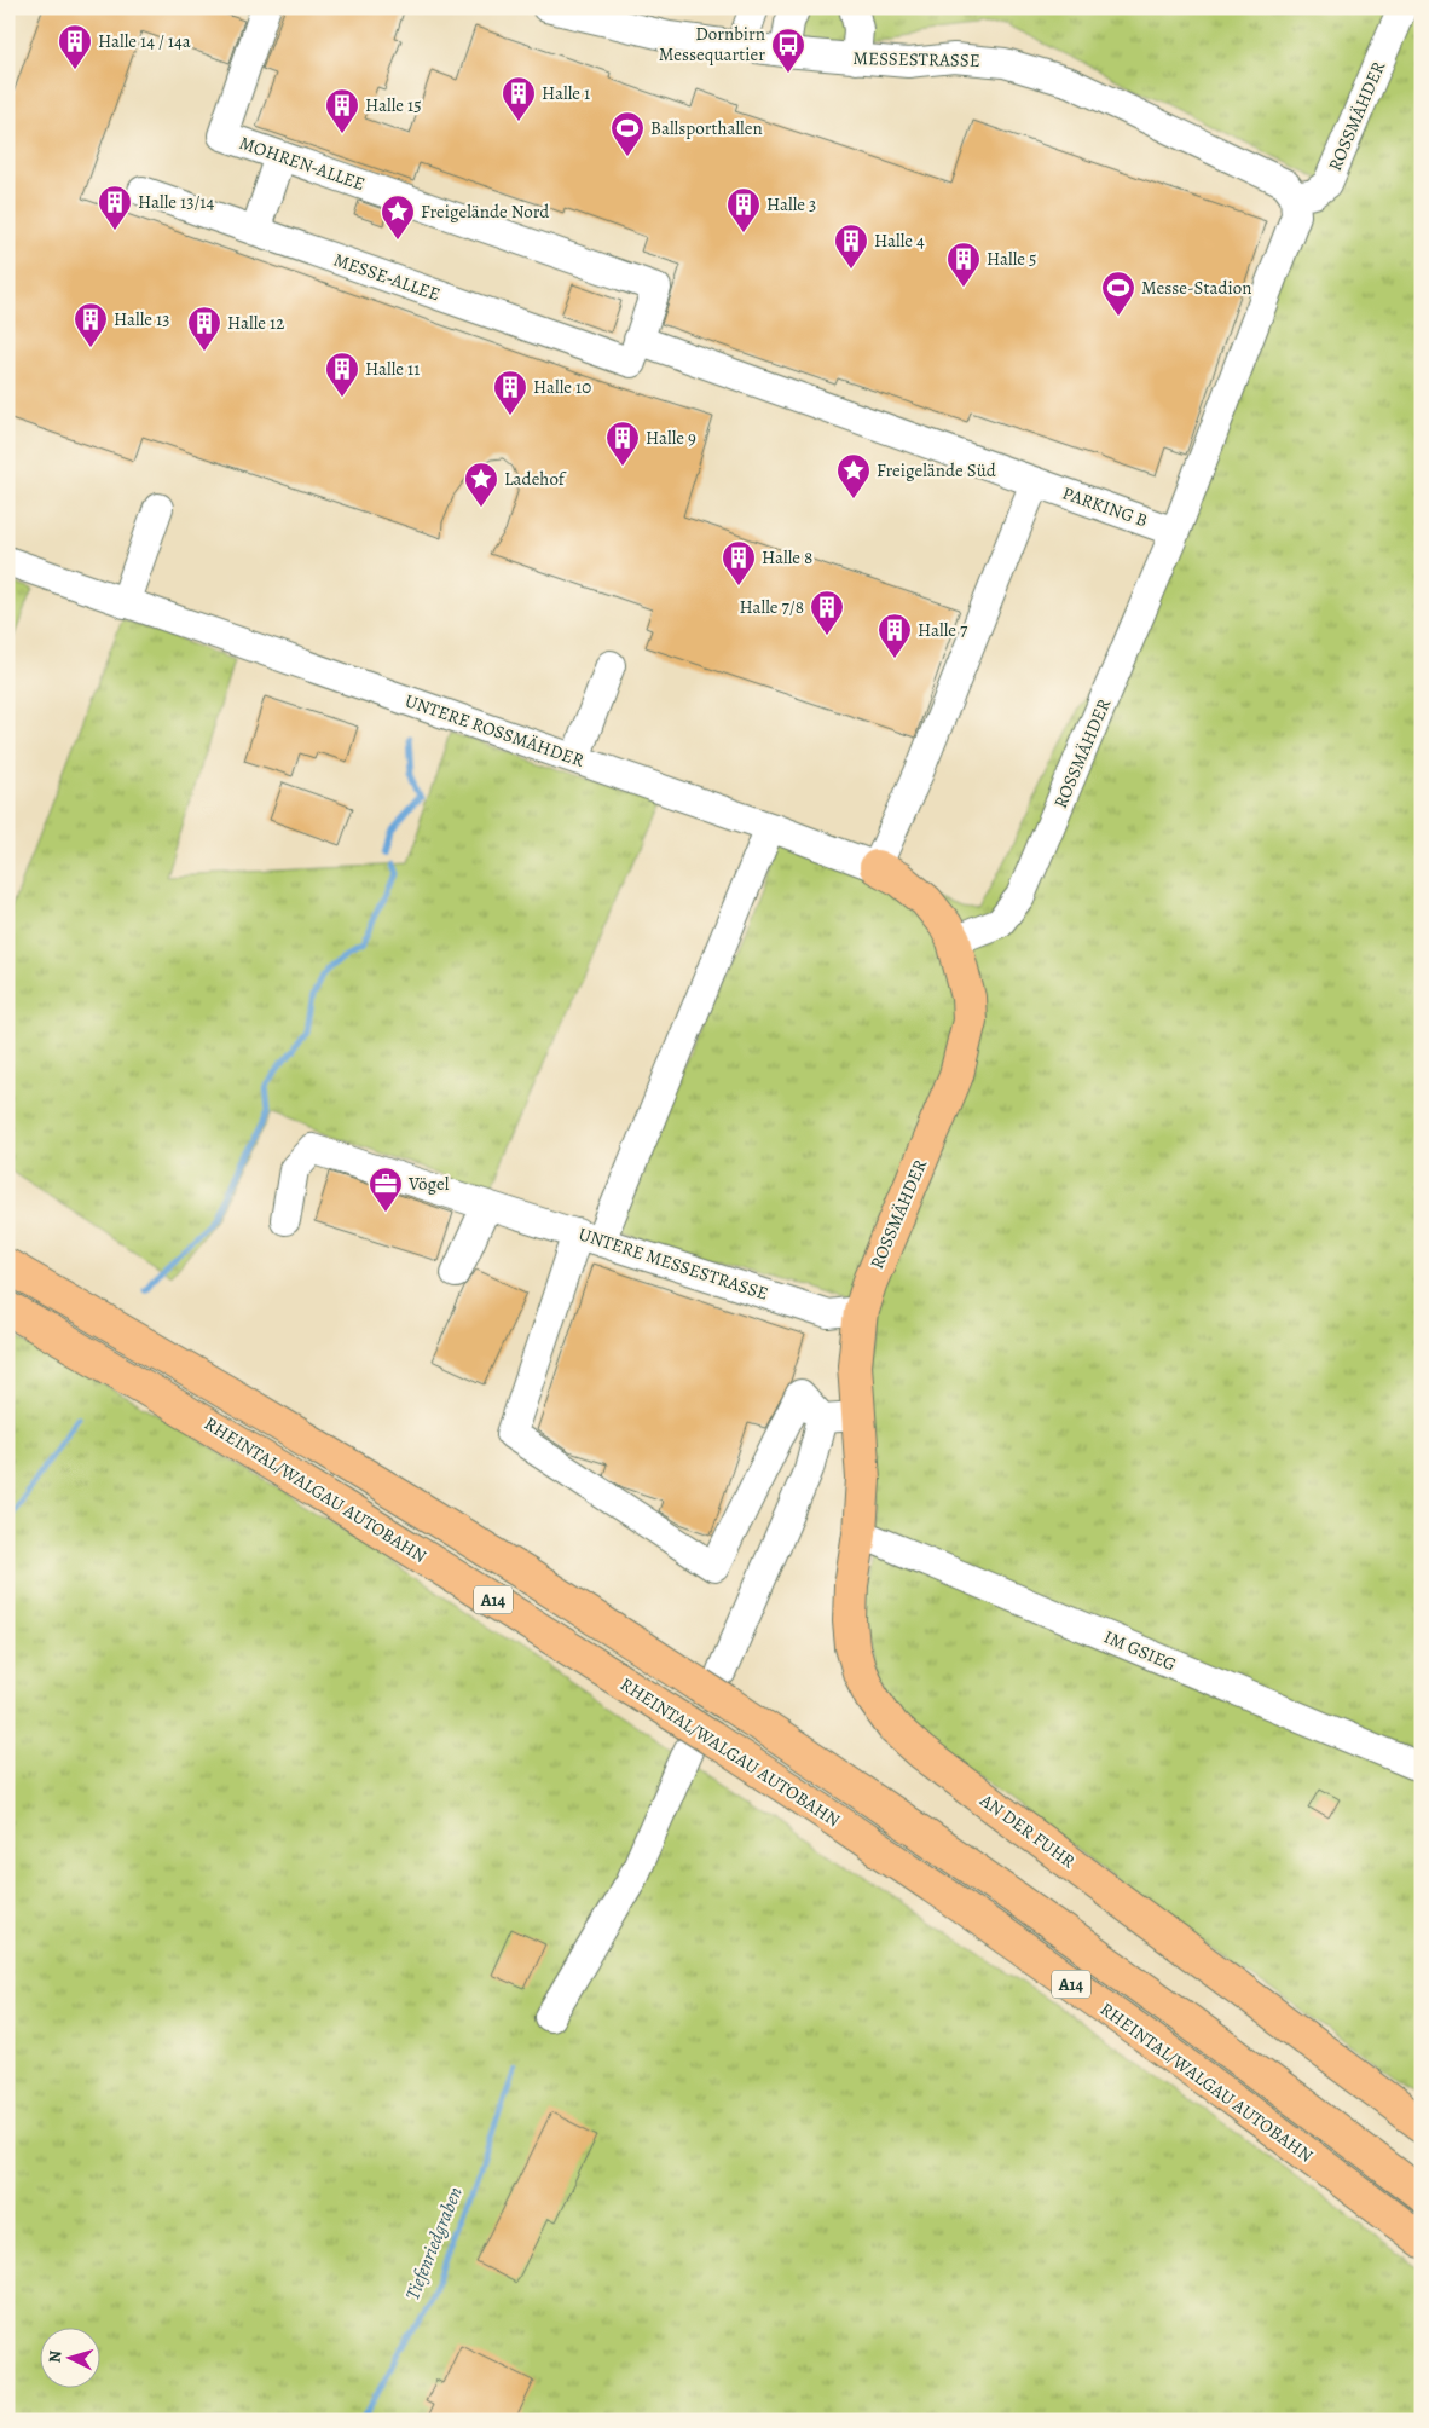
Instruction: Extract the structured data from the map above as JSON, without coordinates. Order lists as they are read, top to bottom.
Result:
{
  "streets": {
    "main road": [
      "ROSSMÄHDER",
      "UNTERE ROSSMÄHDER",
      "RHEINTAL/WALGAU AUTOBAHN",
      "A14",
      "AN DER FUHR"
    ],
    "street": [
      "MESSESTRASSE",
      "MOHREN-ALLEE",
      "MESSE-ALLEE",
      "PARKING B",
      "UNTERE MESSESTRASSE",
      "IM GSIEG"
    ]
  },
  "crossings": [
    ["MESSESTRASSE", "ROSSMÄHDER"],
    ["ROSSMÄHDER", "PARKING B"],
    ["ROSSMÄHDER", "UNTERE ROSSMÄHDER"],
    ["ROSSMÄHDER", "UNTERE MESSESTRASSE"],
    ["ROSSMÄHDER", "AN DER FUHR"],
    ["MOHREN-ALLEE", "MESSE-ALLEE"],
    ["MESSE-ALLEE", "PARKING B"],
    ["IM GSIEG", "AN DER FUHR"]
  ],
  "water": ["Tiefenriedgraben"],
  "places": {
    "building": [
      "Halle 14 / 14a",
      "Halle 1",
      "Halle 15",
      "Halle 13/14",
      "Halle 3",
      "Halle 4",
      "Halle 5",
      "Halle 13",
      "Halle 12",
      "Halle 11",
      "Halle 10",
      "Halle 9",
      "Halle 8",
      "Halle 7/8",
      "Halle 7"
    ],
    "bus stop": ["Dornbirn Messequartier"],
    "sports": ["Ballsporthallen", "Messe-Stadion"],
    "place": ["Freigelände Nord", "Freigelände Süd", "Ladehof"],
    "office": ["Vögel"]
  },
  "north": "left"
}
